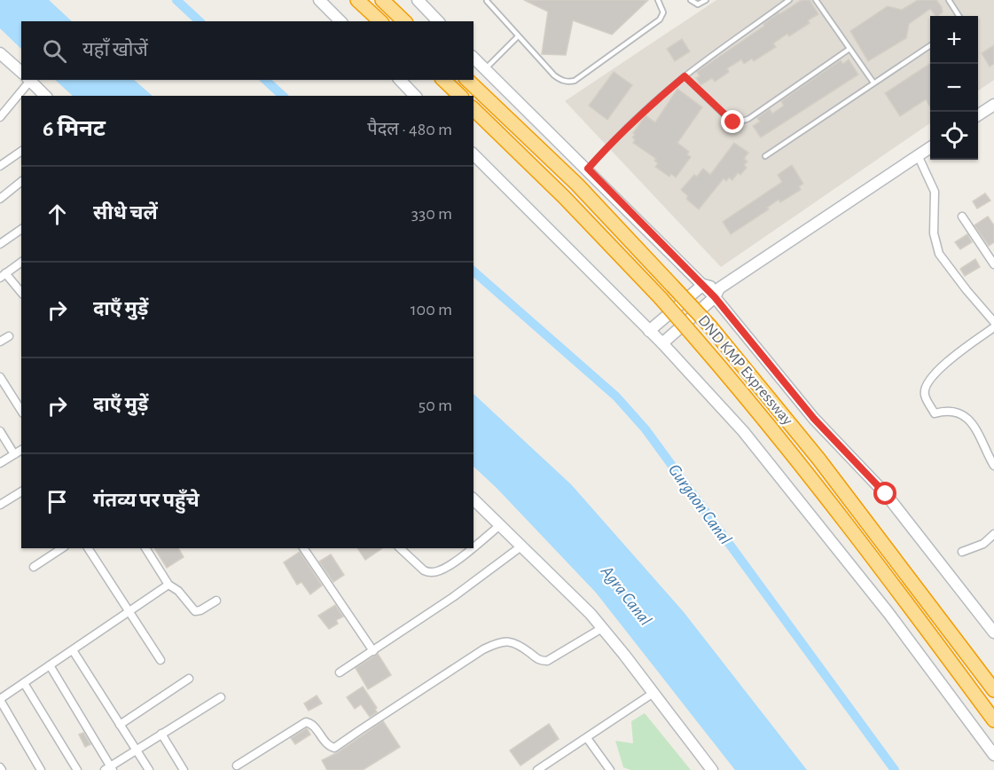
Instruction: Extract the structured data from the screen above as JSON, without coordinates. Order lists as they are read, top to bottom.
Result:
{
  "streets": {
    "highway": ["DND KMP Expressway"]
  },
  "water": ["Gurgaon Canal", "Agra Canal"],
  "page": {
    "map_buttons": ["+", "−"],
    "search": "यहाँ खोजें",
    "heading": ["6 मिनट", "पैदल · 480 m"],
    "list": [
      ["सीधे चलें", "330 m"],
      ["दाएँ मुड़ें", "100 m"],
      ["दाएँ मुड़ें", "50 m"],
      "गंतव्य पर पहुँचे"
    ]
  }
}
